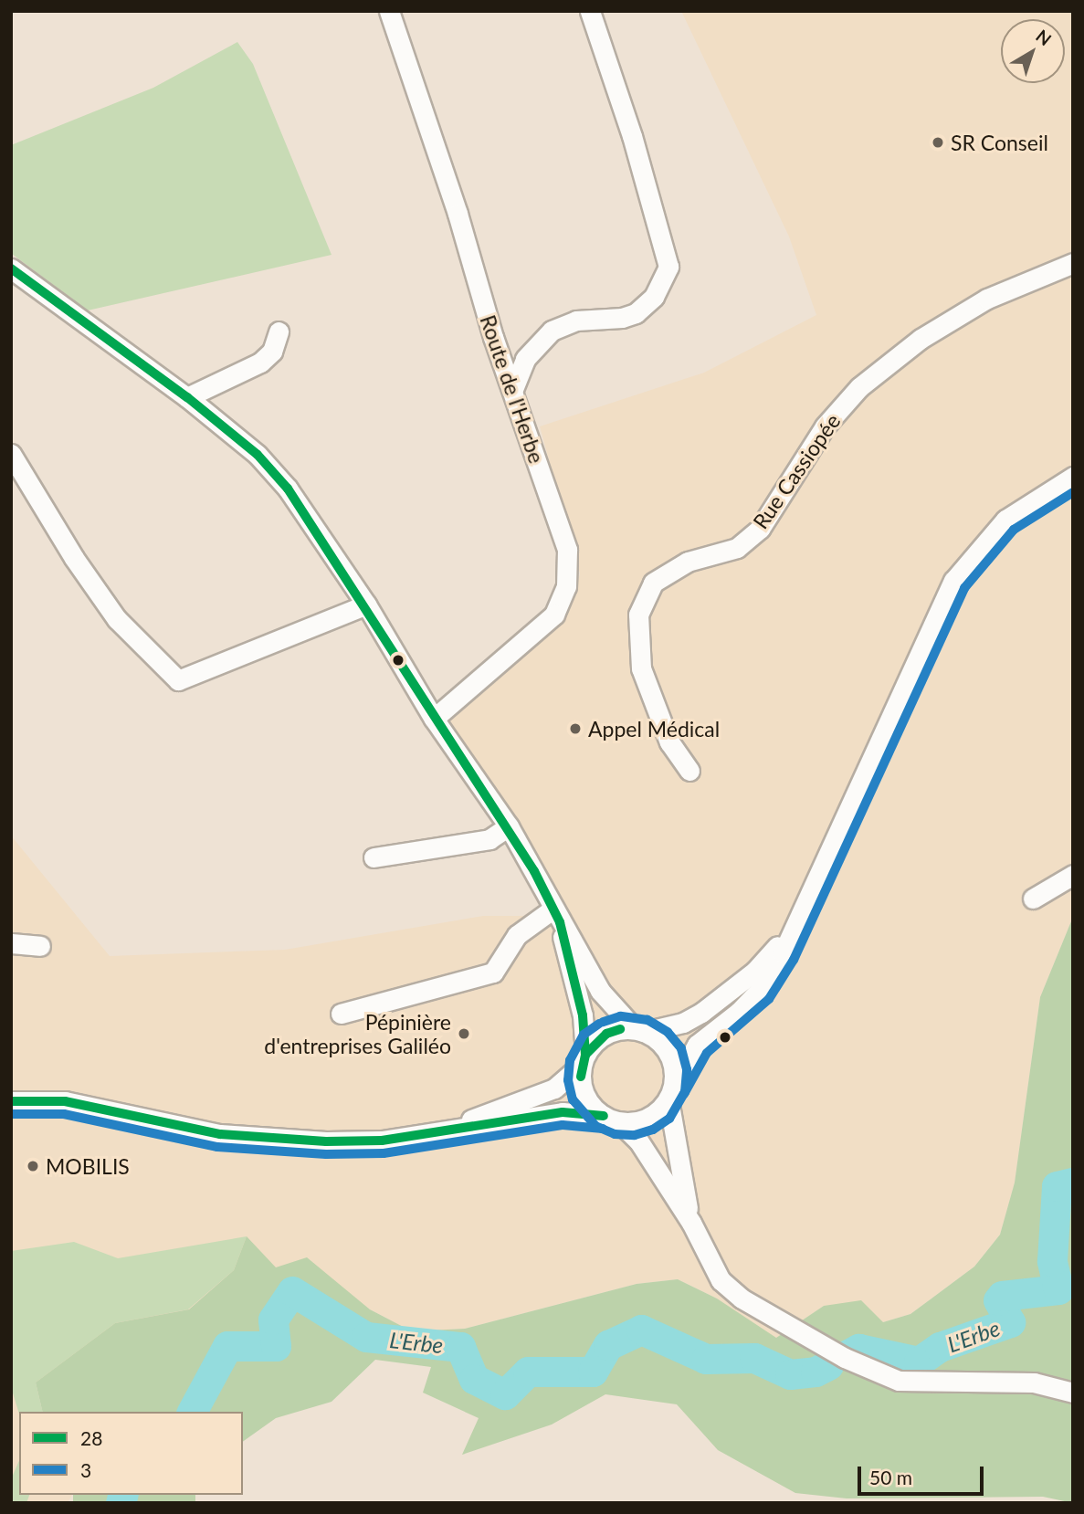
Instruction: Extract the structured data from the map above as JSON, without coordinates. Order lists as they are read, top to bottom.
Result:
{
  "streets": {
    "street": ["Route de l'Herbe", "Rue Cassiopée"]
  },
  "water": ["L'Erbe"],
  "places": [
    "SR Conseil",
    "Appel Médical",
    "Pépinière d'entreprises Galiléo",
    "MOBILIS"
  ],
  "lines": ["transit line 28", "transit line 3"],
  "legend": ["28", "3"],
  "scale_bar": "50 m",
  "north": "top right"
}
